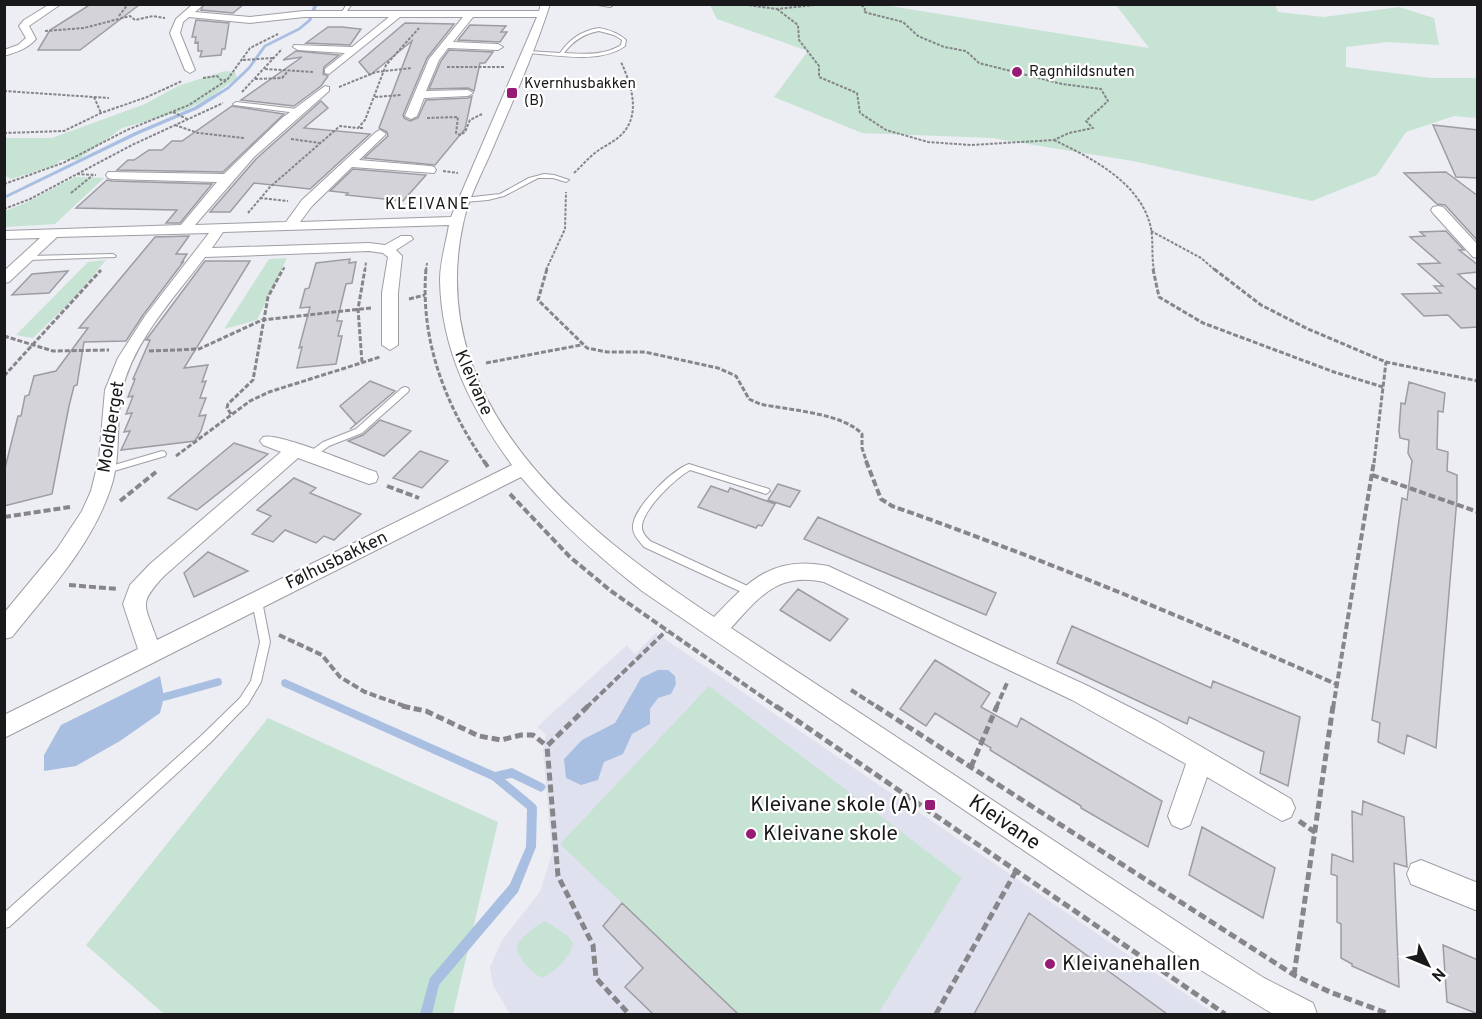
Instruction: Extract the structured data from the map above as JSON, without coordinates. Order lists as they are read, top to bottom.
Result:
{
  "streets": {
    "street": ["Kleivane", "Moldberget", "Følhusbakken"]
  },
  "crossings": [
    ["Kleivane", "Følhusbakken"]
  ],
  "districts": ["KLEIVANE"],
  "places": {
    "other": ["Ragnhildsnuten", "Kleivane skole", "Kleivanehallen"],
    "transit": ["Kvernhusbakken (B)", "Kleivane skole (A)"]
  },
  "north": "bottom right"
}
